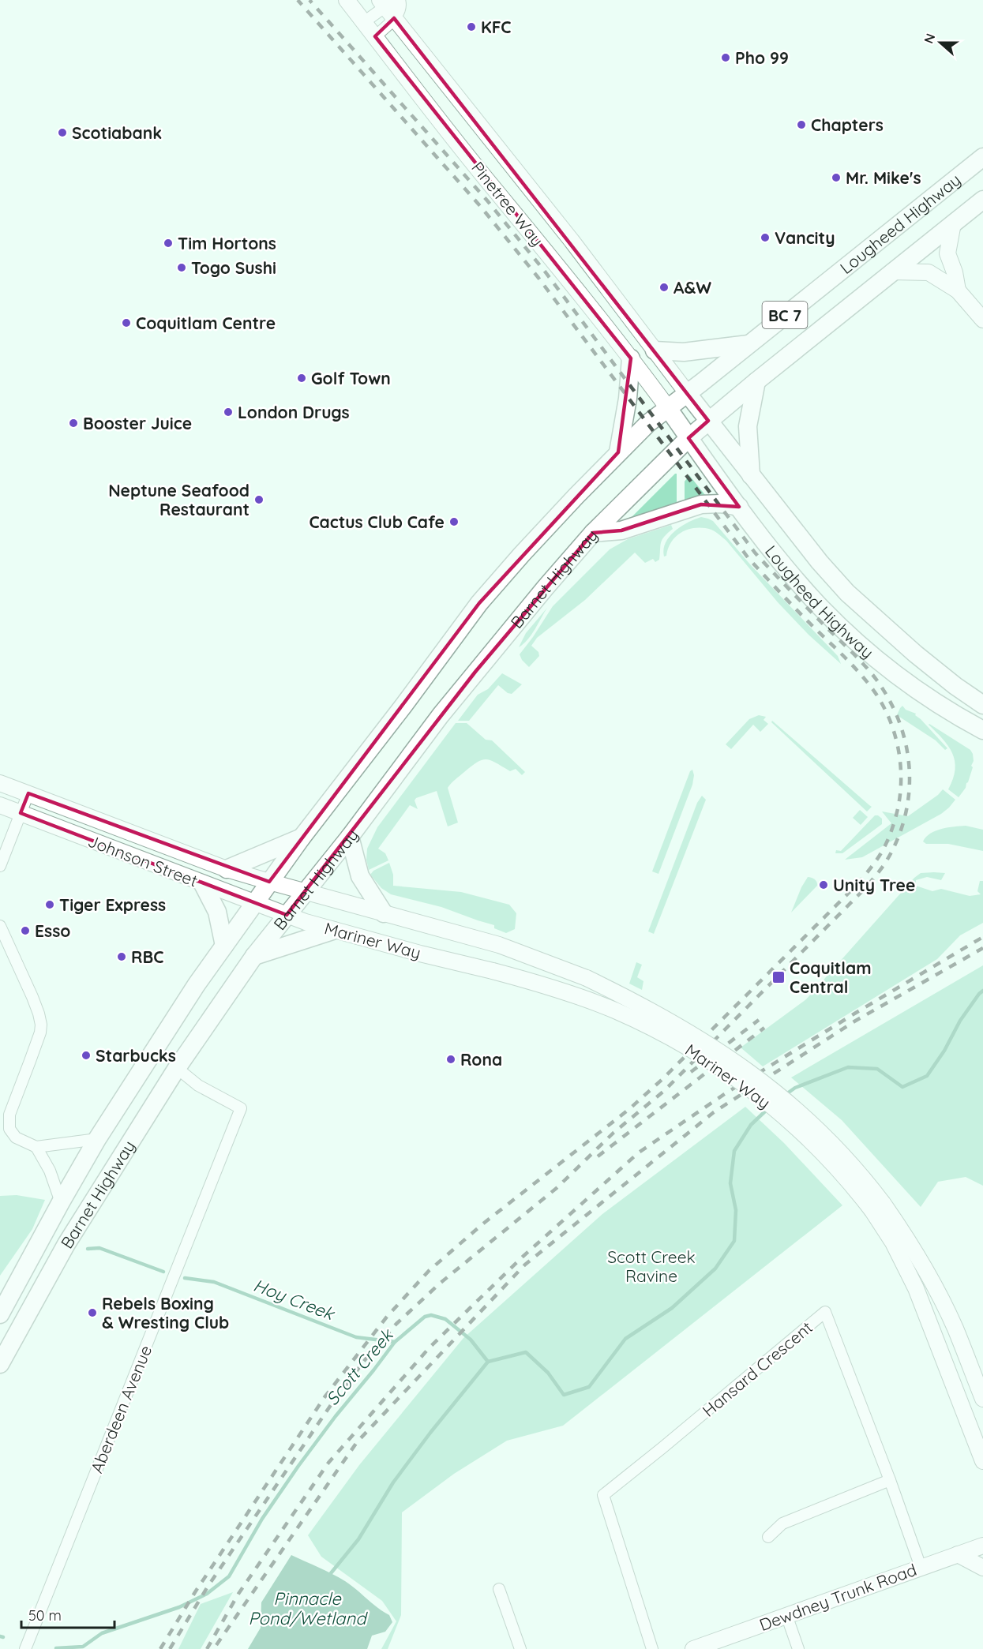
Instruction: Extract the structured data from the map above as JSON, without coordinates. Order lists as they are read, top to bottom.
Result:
{
  "streets": {
    "main road": [
      "Pinetree Way",
      "Lougheed Highway",
      "BC 7",
      "Barnet Highway",
      "Johnson Street",
      "Mariner Way",
      "Dewdney Trunk Road"
    ],
    "street": ["Hansard Crescent", "Aberdeen Avenue"]
  },
  "crossings": [
    ["Pinetree Way", "Lougheed Highway"],
    ["Pinetree Way", "Barnet Highway"],
    ["Lougheed Highway", "Barnet Highway"],
    ["Barnet Highway", "Johnson Street"],
    ["Barnet Highway", "Mariner Way"],
    ["Barnet Highway", "Aberdeen Avenue"],
    ["Johnson Street", "Mariner Way"],
    ["Hansard Crescent", "Dewdney Trunk Road"]
  ],
  "water": ["Hoy Creek", "Scott Creek", "Pinnacle Pond/Wetland"],
  "parks": ["Scott Creek Ravine"],
  "places": {
    "other": [
      "KFC",
      "Pho 99",
      "Chapters",
      "Scotiabank",
      "Mr. Mike's",
      "Vancity",
      "Tim Hortons",
      "Togo Sushi",
      "A&W",
      "Coquitlam Centre",
      "Golf Town",
      "London Drugs",
      "Booster Juice",
      "Neptune Seafood Restaurant",
      "Cactus Club Cafe",
      "Unity Tree",
      "Tiger Express",
      "Esso",
      "RBC",
      "Starbucks",
      "Rona",
      "Rebels Boxing & Wresting Club"
    ],
    "transit": ["Coquitlam Central"]
  },
  "scale_bar": "50 m",
  "north": "left"
}
